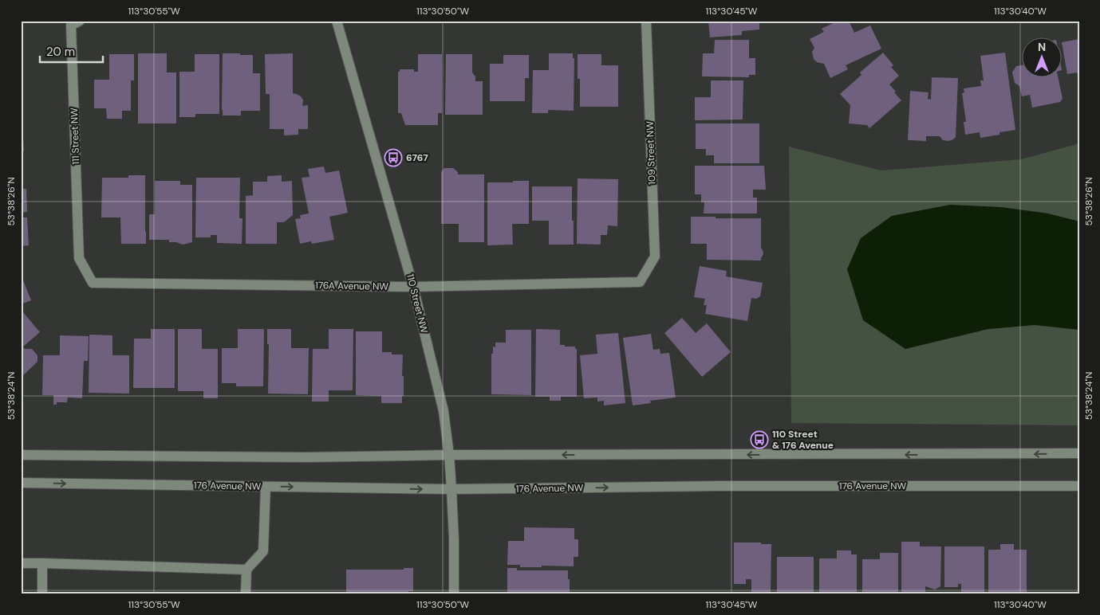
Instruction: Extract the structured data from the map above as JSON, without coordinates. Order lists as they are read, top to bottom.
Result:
{
  "streets": {
    "street": [
      "111 Street NW",
      "109 Street NW",
      "176A Avenue NW",
      "110 Street NW",
      "176 Avenue NW"
    ]
  },
  "crossings": [
    ["111 Street NW", "176A Avenue NW"],
    ["109 Street NW", "176A Avenue NW"],
    ["176A Avenue NW", "110 Street NW"],
    ["110 Street NW", "176 Avenue NW"]
  ],
  "places": {
    "bus stop": ["6767", "110 Street & 176 Avenue"]
  },
  "scale_bar": "20 m",
  "north": "top",
  "coordinates": [
    "113°30'55\"W",
    "113°30'50\"W",
    "113°30'45\"W",
    "113°30'40\"W",
    "53°38'26\"N",
    "53°38'24\"N"
  ]
}
